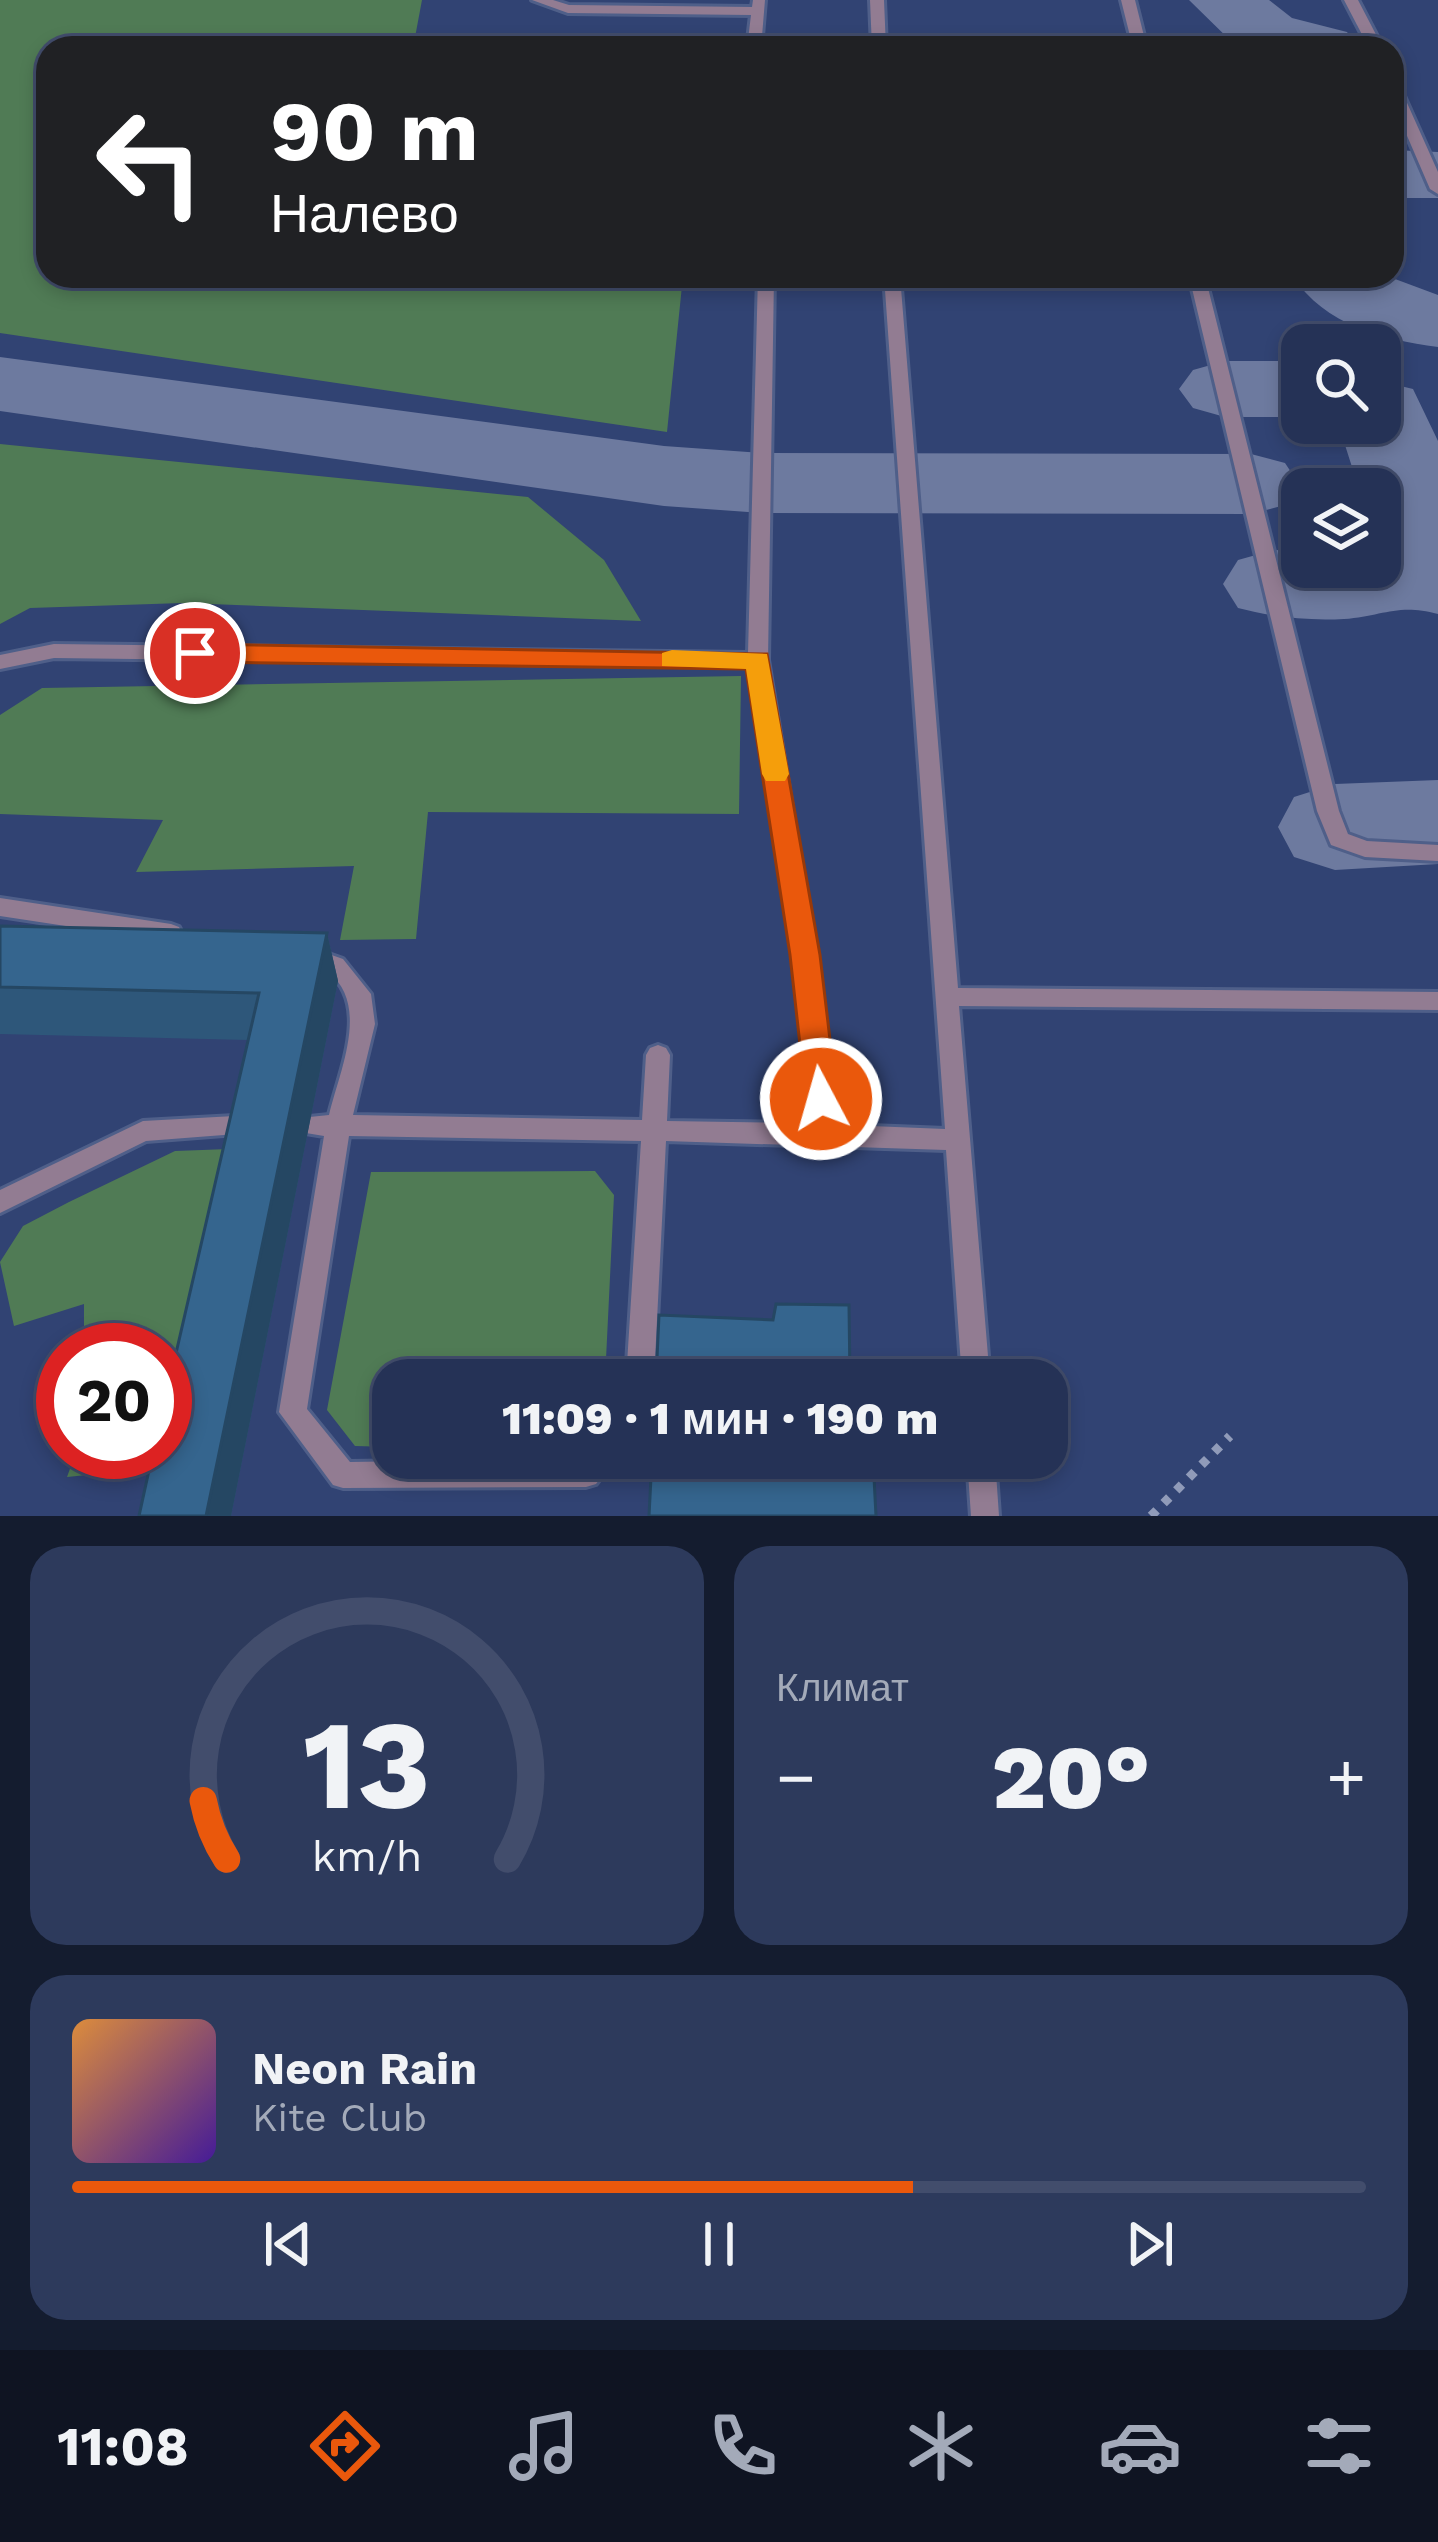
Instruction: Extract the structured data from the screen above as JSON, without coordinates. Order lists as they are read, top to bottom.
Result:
{
  "page": {
    "turn": ["90 m", "Налево"],
    "limit": "20",
    "trip": "11:09 · 1 мин · 190 m",
    "tile": "Климат",
    "heat": ["−", "20°", "+"],
    "song": ["Neon Rain", "Kite Club"],
    "tabs": "11:08",
    "gauge": ["13", "km/h"]
  }
}
